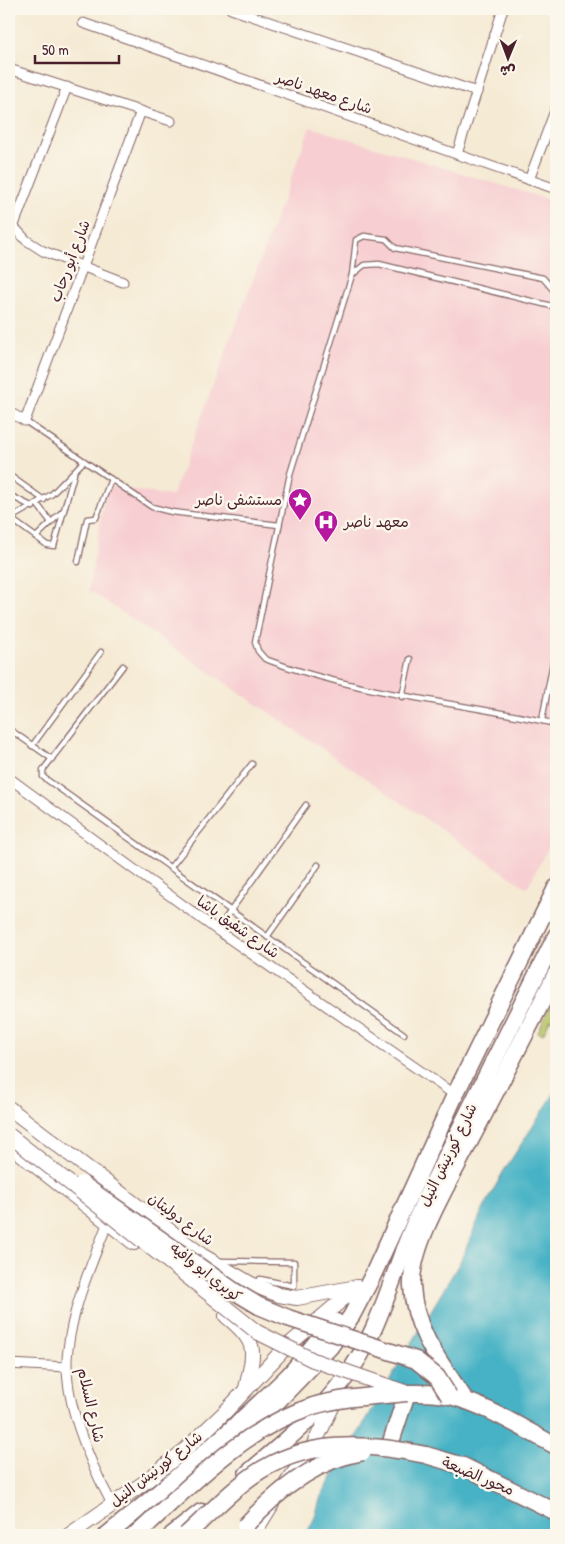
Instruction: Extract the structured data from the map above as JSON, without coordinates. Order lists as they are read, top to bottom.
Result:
{
  "streets": {
    "highway": ["شارع كورنيش النيل", "محور الضبعة"],
    "main road": ["شارع دوليتان", "كوبري ابو وافيه"],
    "street": [
      "شارع معهد ناصر",
      "شارع أبو رحاب",
      "شارع شفيق باشا",
      "شارع السلام"
    ]
  },
  "crossings": [
    ["شارع شفيق باشا", "شارع كورنيش النيل"],
    ["شارع كورنيش النيل", "شارع دوليتان"],
    ["شارع كورنيش النيل", "شارع السلام"]
  ],
  "places": {
    "place": ["مستشفى ناصر"],
    "hospital": ["معهد ناصر"]
  },
  "scale_bar": "50 m",
  "north": "bottom"
}
